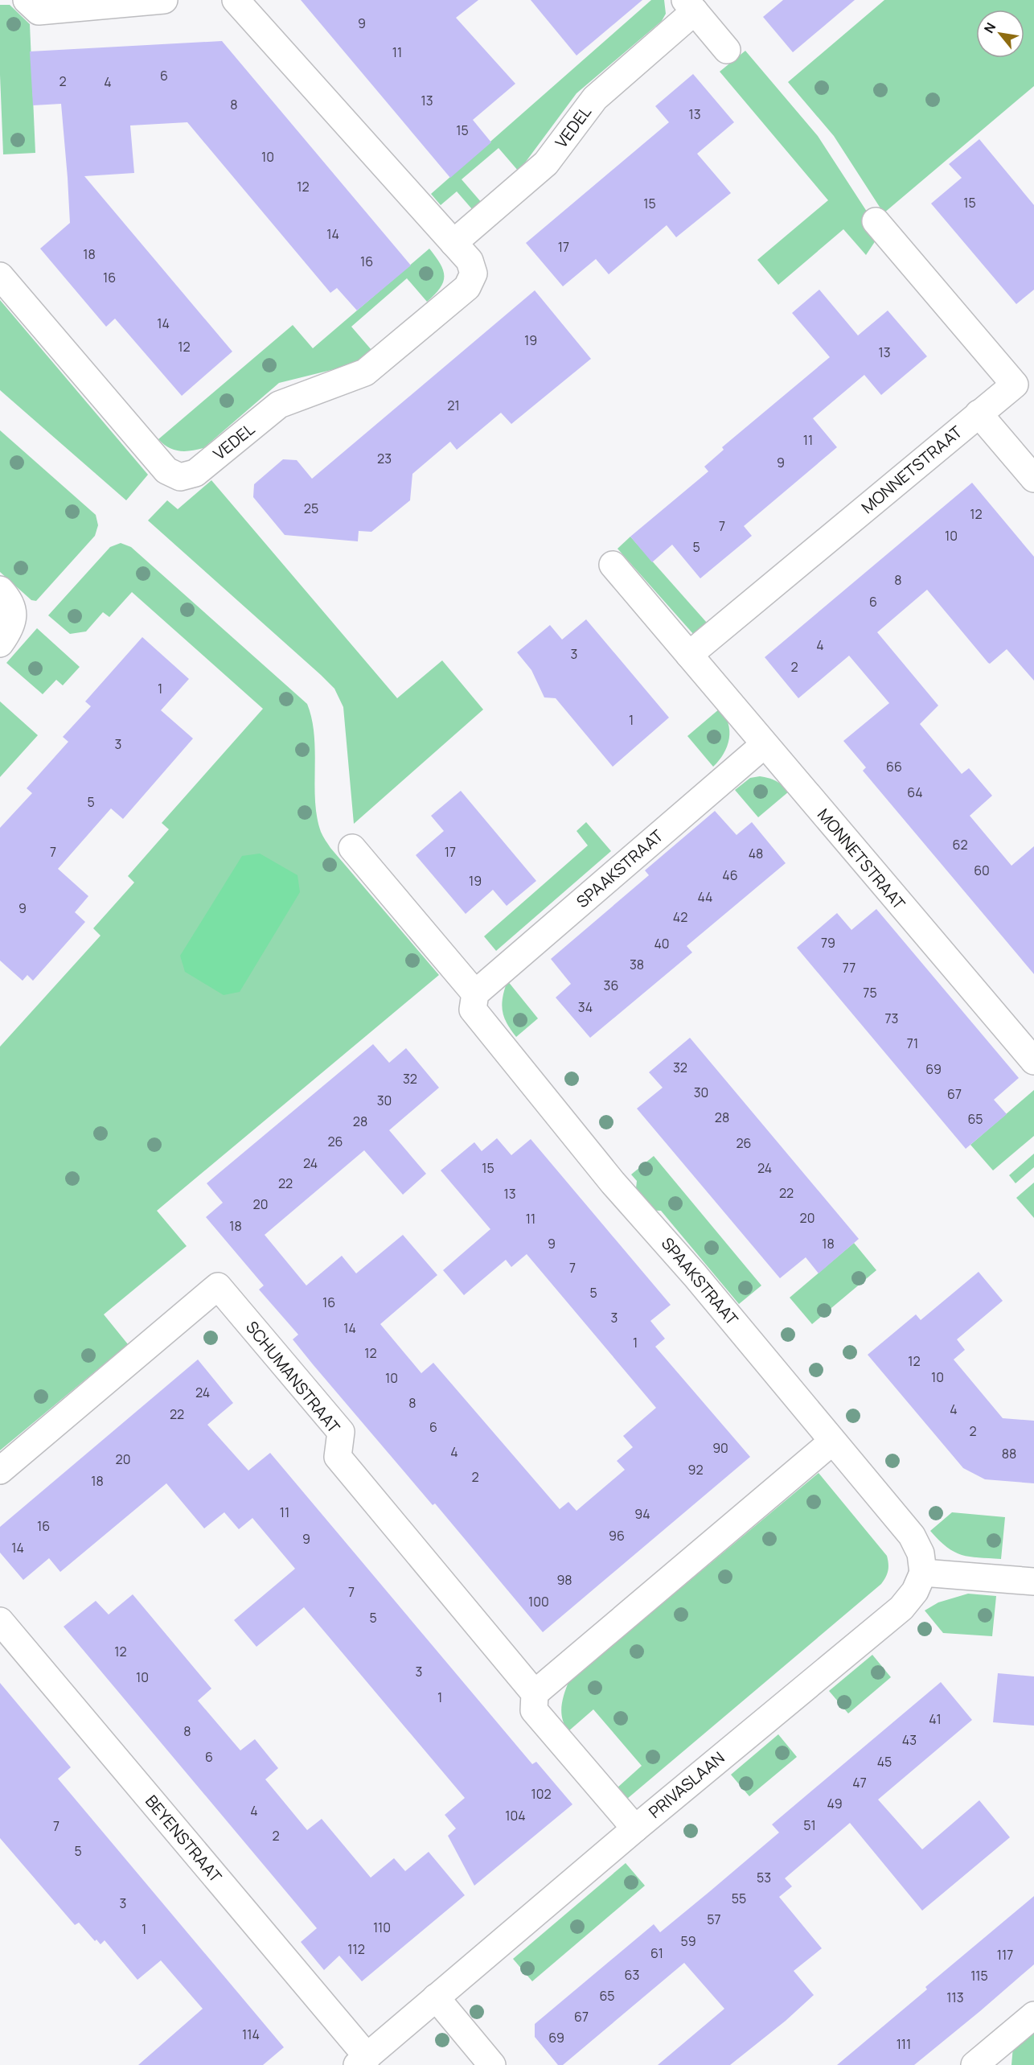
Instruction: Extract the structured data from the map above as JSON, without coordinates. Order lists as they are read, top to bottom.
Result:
{
  "streets": {
    "street": [
      "VEDEL",
      "MONNETSTRAAT",
      "SPAAKSTRAAT",
      "SCHUMANSTRAAT",
      "PRIVASLAAN",
      "BEYENSTRAAT"
    ]
  },
  "crossings": [
    ["MONNETSTRAAT", "SPAAKSTRAAT"],
    ["SPAAKSTRAAT", "PRIVASLAAN"],
    ["SCHUMANSTRAAT", "PRIVASLAAN"],
    ["PRIVASLAAN", "BEYENSTRAAT"]
  ],
  "house_numbers": [
    "9",
    "11",
    "6",
    "2",
    "4",
    "13",
    "8",
    "13",
    "15",
    "10",
    "12",
    "15",
    "15",
    "14",
    "17",
    "18",
    "16",
    "16",
    "14",
    "19",
    "12",
    "13",
    "21",
    "11",
    "23",
    "9",
    "25",
    "12",
    "7",
    "10",
    "5",
    "8",
    "6",
    "4",
    "3",
    "2",
    "1",
    "1",
    "3",
    "66",
    "64",
    "5",
    "62",
    "7",
    "17",
    "48",
    "60",
    "46",
    "19",
    "44",
    "9",
    "42",
    "79",
    "40",
    "38",
    "77",
    "36",
    "75",
    "34",
    "73",
    "71",
    "32",
    "69",
    "32",
    "30",
    "67",
    "30",
    "28",
    "65",
    "28",
    "26",
    "26",
    "24",
    "15",
    "24",
    "22",
    "22",
    "13",
    "20",
    "20",
    "11",
    "18",
    "9",
    "18",
    "7",
    "5",
    "16",
    "3",
    "14",
    "1",
    "12",
    "12",
    "10",
    "10",
    "24",
    "8",
    "4",
    "22",
    "6",
    "2",
    "90",
    "4",
    "88",
    "20",
    "92",
    "2",
    "18",
    "11",
    "94",
    "16",
    "96",
    "9",
    "14",
    "98",
    "7",
    "100",
    "5",
    "12",
    "3",
    "10",
    "1",
    "41",
    "8",
    "43",
    "6",
    "45",
    "47",
    "102",
    "49",
    "4",
    "104",
    "51",
    "7",
    "2",
    "5",
    "53",
    "55",
    "3",
    "57",
    "110",
    "1",
    "59",
    "112",
    "61",
    "117",
    "63",
    "115",
    "65",
    "113",
    "67",
    "114",
    "69",
    "111"
  ],
  "north": "top left"
}
